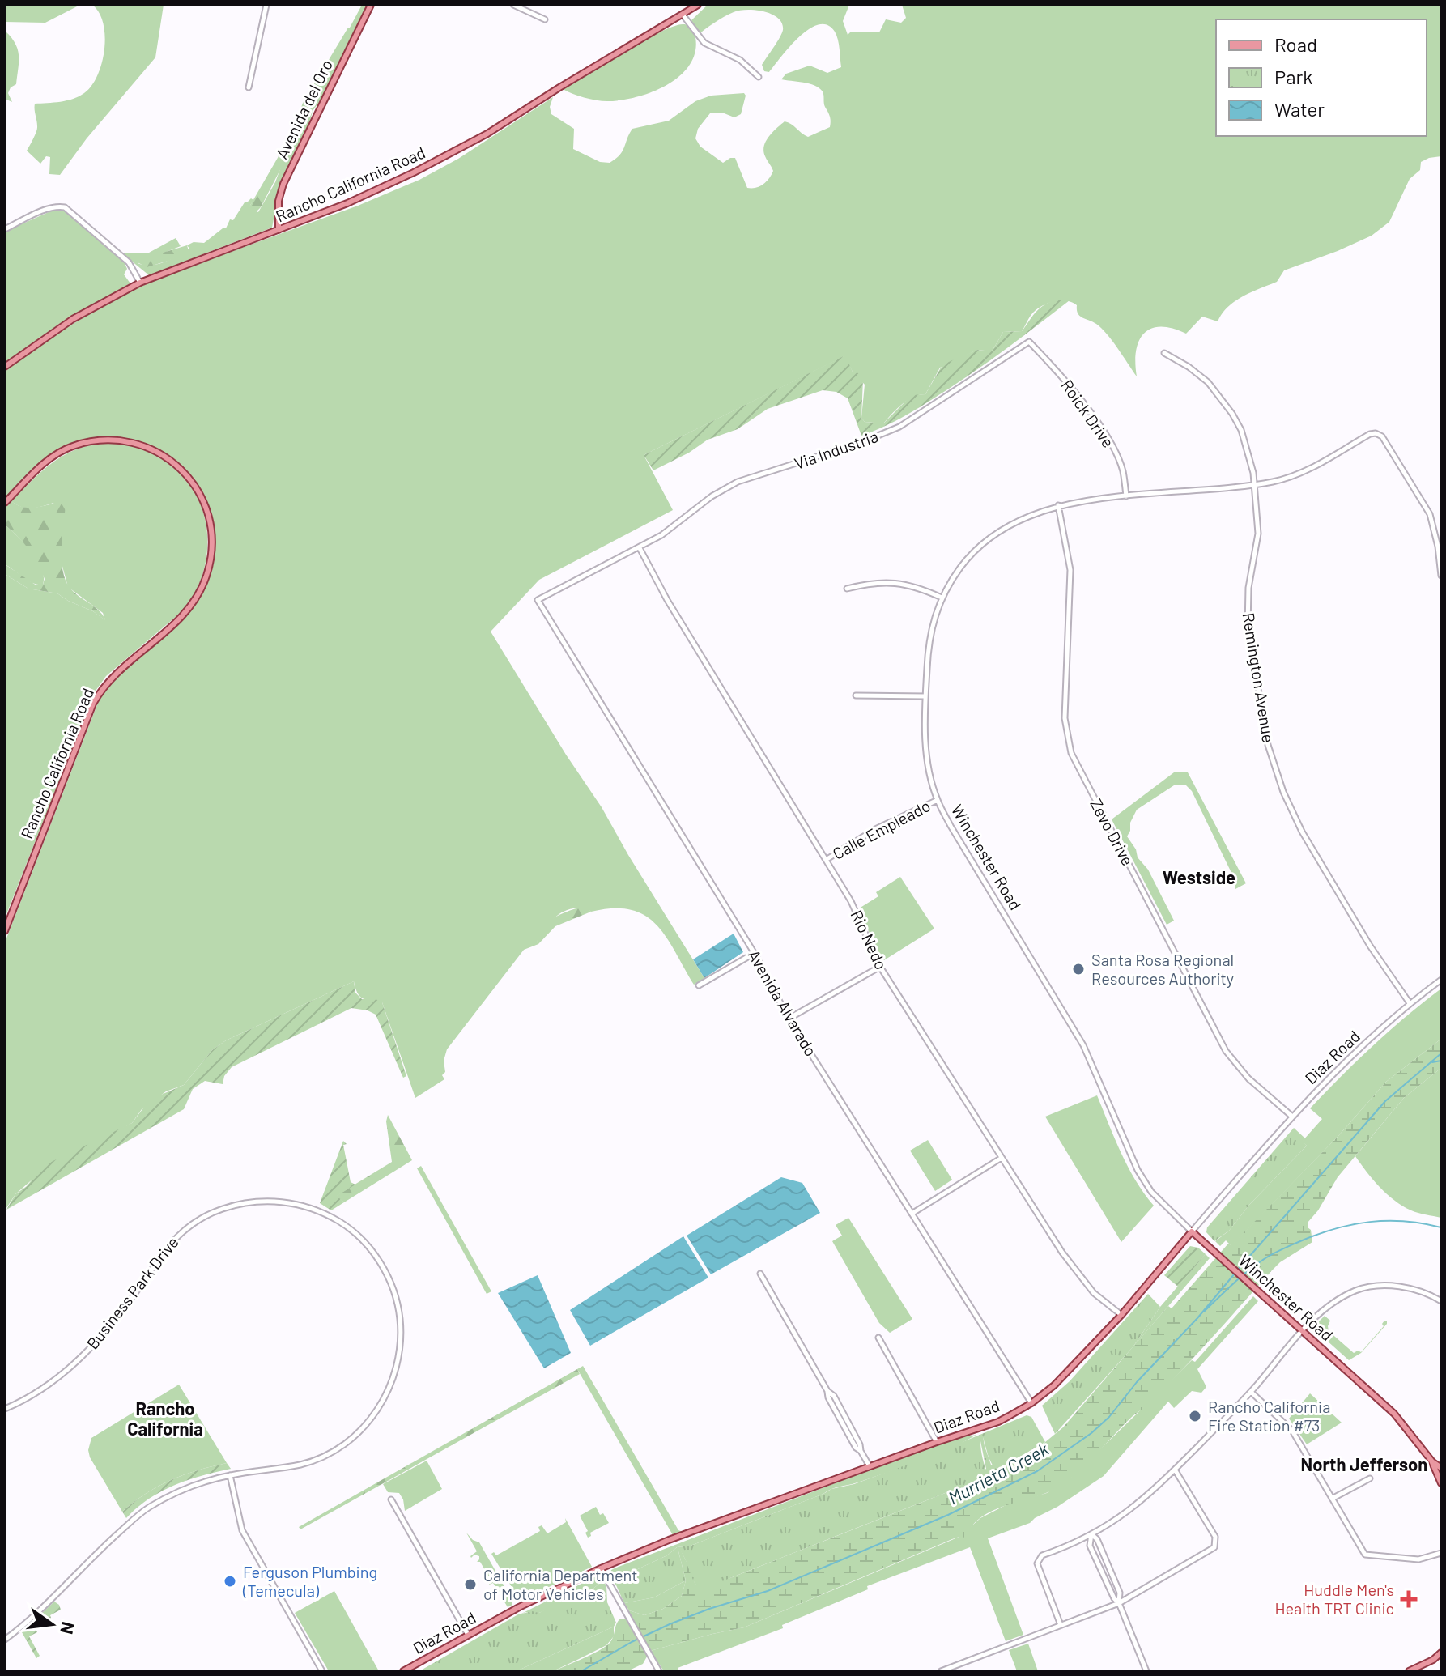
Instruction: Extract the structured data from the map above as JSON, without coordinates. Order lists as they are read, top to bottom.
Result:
{
  "streets": {
    "main road": [
      "Avenida del Oro",
      "Rancho California Road",
      "Winchester Road",
      "Diaz Road"
    ],
    "street": [
      "Roick Drive",
      "Via Industria",
      "Remington Avenue",
      "Calle Empleado",
      "Zevo Drive",
      "Rio Nedo",
      "Avenida Alvarado",
      "Business Park Drive"
    ]
  },
  "crossings": [
    ["Avenida del Oro", "Rancho California Road"],
    ["Roick Drive", "Via Industria"],
    ["Roick Drive", "Winchester Road"],
    ["Via Industria", "Rio Nedo"],
    ["Via Industria", "Avenida Alvarado"],
    ["Remington Avenue", "Winchester Road"],
    ["Remington Avenue", "Diaz Road"],
    ["Calle Empleado", "Winchester Road"],
    ["Calle Empleado", "Rio Nedo"],
    ["Zevo Drive", "Winchester Road"],
    ["Zevo Drive", "Diaz Road"],
    ["Winchester Road", "Diaz Road"],
    ["Rio Nedo", "Diaz Road"],
    ["Avenida Alvarado", "Diaz Road"]
  ],
  "districts": ["Westside", "Rancho California", "North Jefferson"],
  "water": ["Murrieta Creek"],
  "places": {
    "other": [
      "Santa Rosa Regional Resources Authority",
      "Rancho California Fire Station #73",
      "Ferguson Plumbing (Temecula)",
      "California Department of Motor Vehicles"
    ],
    "health": ["Huddle Men's Health TRT Clinic"]
  },
  "legend": ["Road", "Park", "Water"],
  "north": "right"
}
